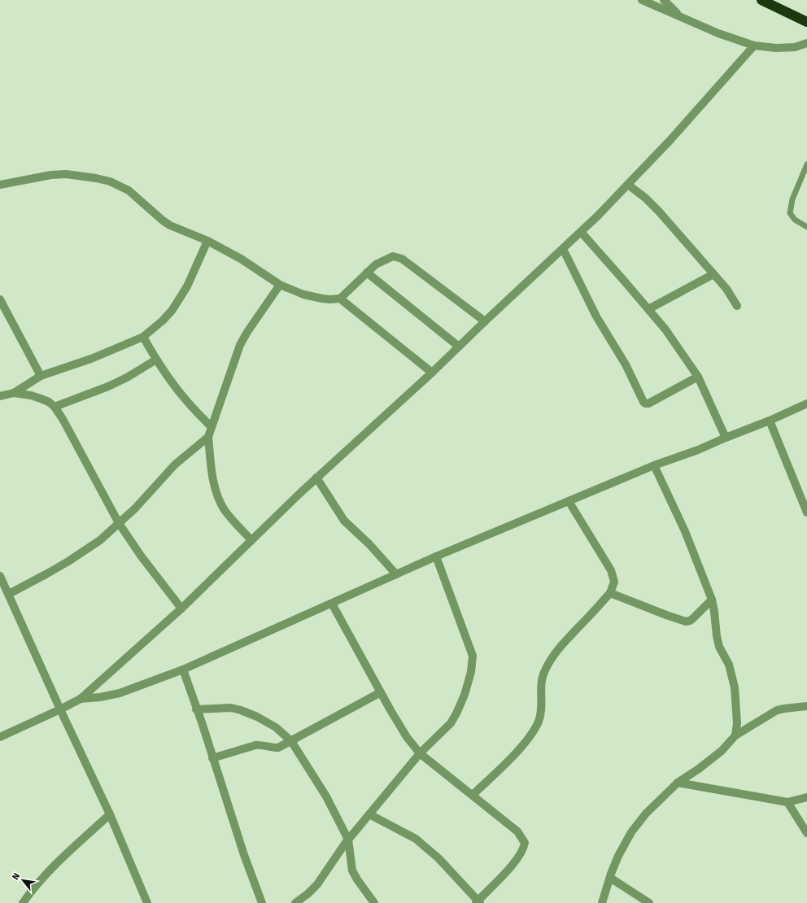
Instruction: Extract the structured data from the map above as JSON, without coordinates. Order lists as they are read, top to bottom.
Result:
{
  "north": "top left"
}
